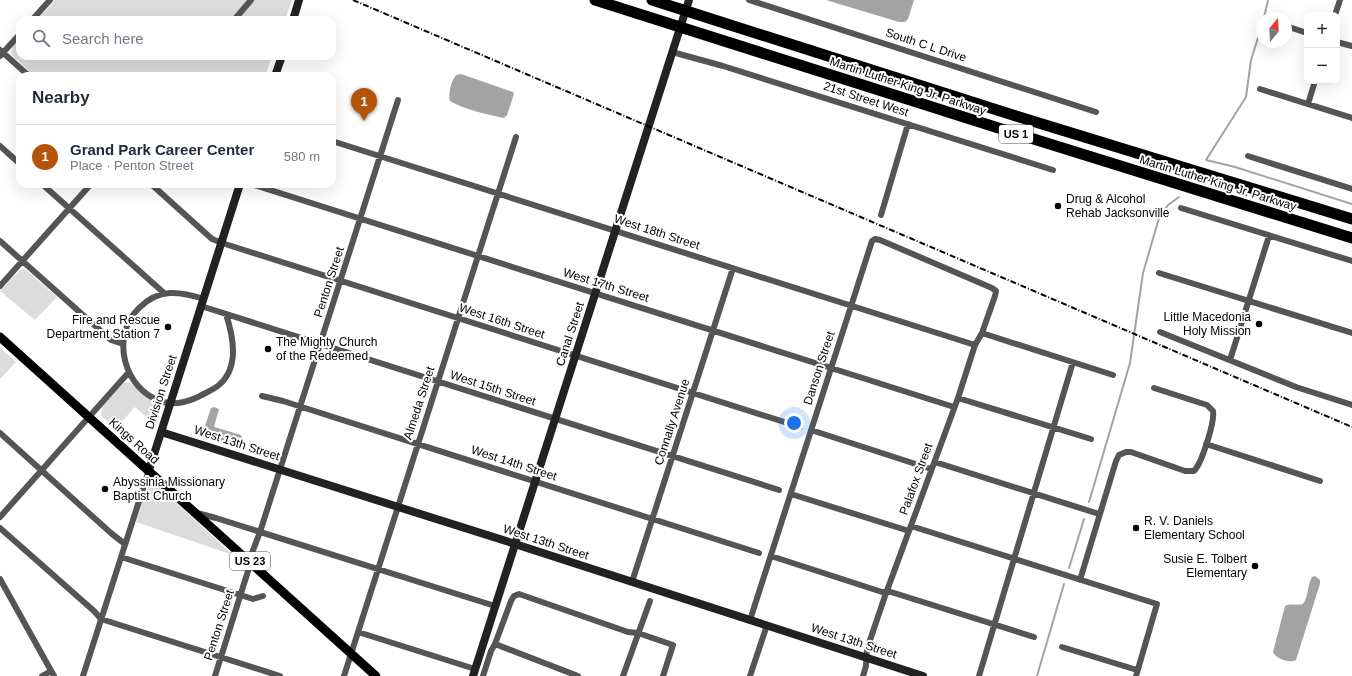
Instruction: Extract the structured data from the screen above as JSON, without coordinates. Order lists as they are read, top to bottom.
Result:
{
  "streets": {
    "highway": ["Martin Luther King Jr. Parkway", "US 1"],
    "main road": ["Kings Road", "US 23"],
    "street": [
      "South C L Drive",
      "21st Street West",
      "West 18th Street",
      "Penton Street",
      "West 17th Street",
      "West 16th Street",
      "Canal Street",
      "Danson Street",
      "West 15th Street",
      "Division Street",
      "Almeda Street",
      "Connally Avenue",
      "West 13th Street",
      "West 14th Street",
      "Palafox Street"
    ]
  },
  "crossings": [
    ["Martin Luther King Jr. Parkway", "Canal Street"],
    ["21st Street West", "Canal Street"],
    ["West 18th Street", "Penton Street"],
    ["West 18th Street", "Canal Street"],
    ["West 18th Street", "Danson Street"],
    ["West 18th Street", "Almeda Street"],
    ["West 18th Street", "Connally Avenue"],
    ["West 18th Street", "Palafox Street"],
    ["Penton Street", "West 17th Street"],
    ["Penton Street", "West 16th Street"],
    ["Penton Street", "West 15th Street"],
    ["Penton Street", "Kings Road"],
    ["Penton Street", "West 13th Street"],
    ["Penton Street", "West 14th Street"],
    ["West 17th Street", "Canal Street"],
    ["West 17th Street", "Danson Street"],
    ["West 17th Street", "Almeda Street"],
    ["West 17th Street", "Connally Avenue"],
    ["West 17th Street", "Palafox Street"],
    ["West 16th Street", "Canal Street"],
    ["West 16th Street", "Division Street"],
    ["West 16th Street", "Almeda Street"],
    ["West 16th Street", "Connally Avenue"],
    ["Canal Street", "West 15th Street"],
    ["Canal Street", "West 13th Street"],
    ["Canal Street", "West 14th Street"],
    ["Danson Street", "West 13th Street"],
    ["Danson Street", "Palafox Street"],
    ["West 15th Street", "Division Street"],
    ["West 15th Street", "Almeda Street"],
    ["West 15th Street", "Connally Avenue"],
    ["Division Street", "Kings Road"],
    ["Division Street", "West 13th Street"],
    ["Almeda Street", "Kings Road"],
    ["Almeda Street", "West 13th Street"],
    ["Almeda Street", "West 14th Street"],
    ["Connally Avenue", "West 13th Street"],
    ["Connally Avenue", "West 14th Street"],
    ["West 13th Street", "Palafox Street"]
  ],
  "places": [
    "Drug & Alcohol Rehab Jacksonville",
    "Little Macedonia Holy Mission",
    "Fire and Rescue Department Station 7",
    "The Mighty Church of the Redeemed",
    "Abyssinia Missionary Baptist Church",
    "R. V. Daniels Elementary School",
    "Susie E. Tolbert Elementary"
  ],
  "north": "top",
  "page": {
    "map_buttons": ["+", "−"],
    "search": "Search here",
    "heading": "Nearby",
    "pins": "1",
    "list": [
      {
        "mark": "1",
        "name": "Grand Park Career Center",
        "note": "Place · Penton Street",
        "value": "580 m"
      }
    ]
  }
}
